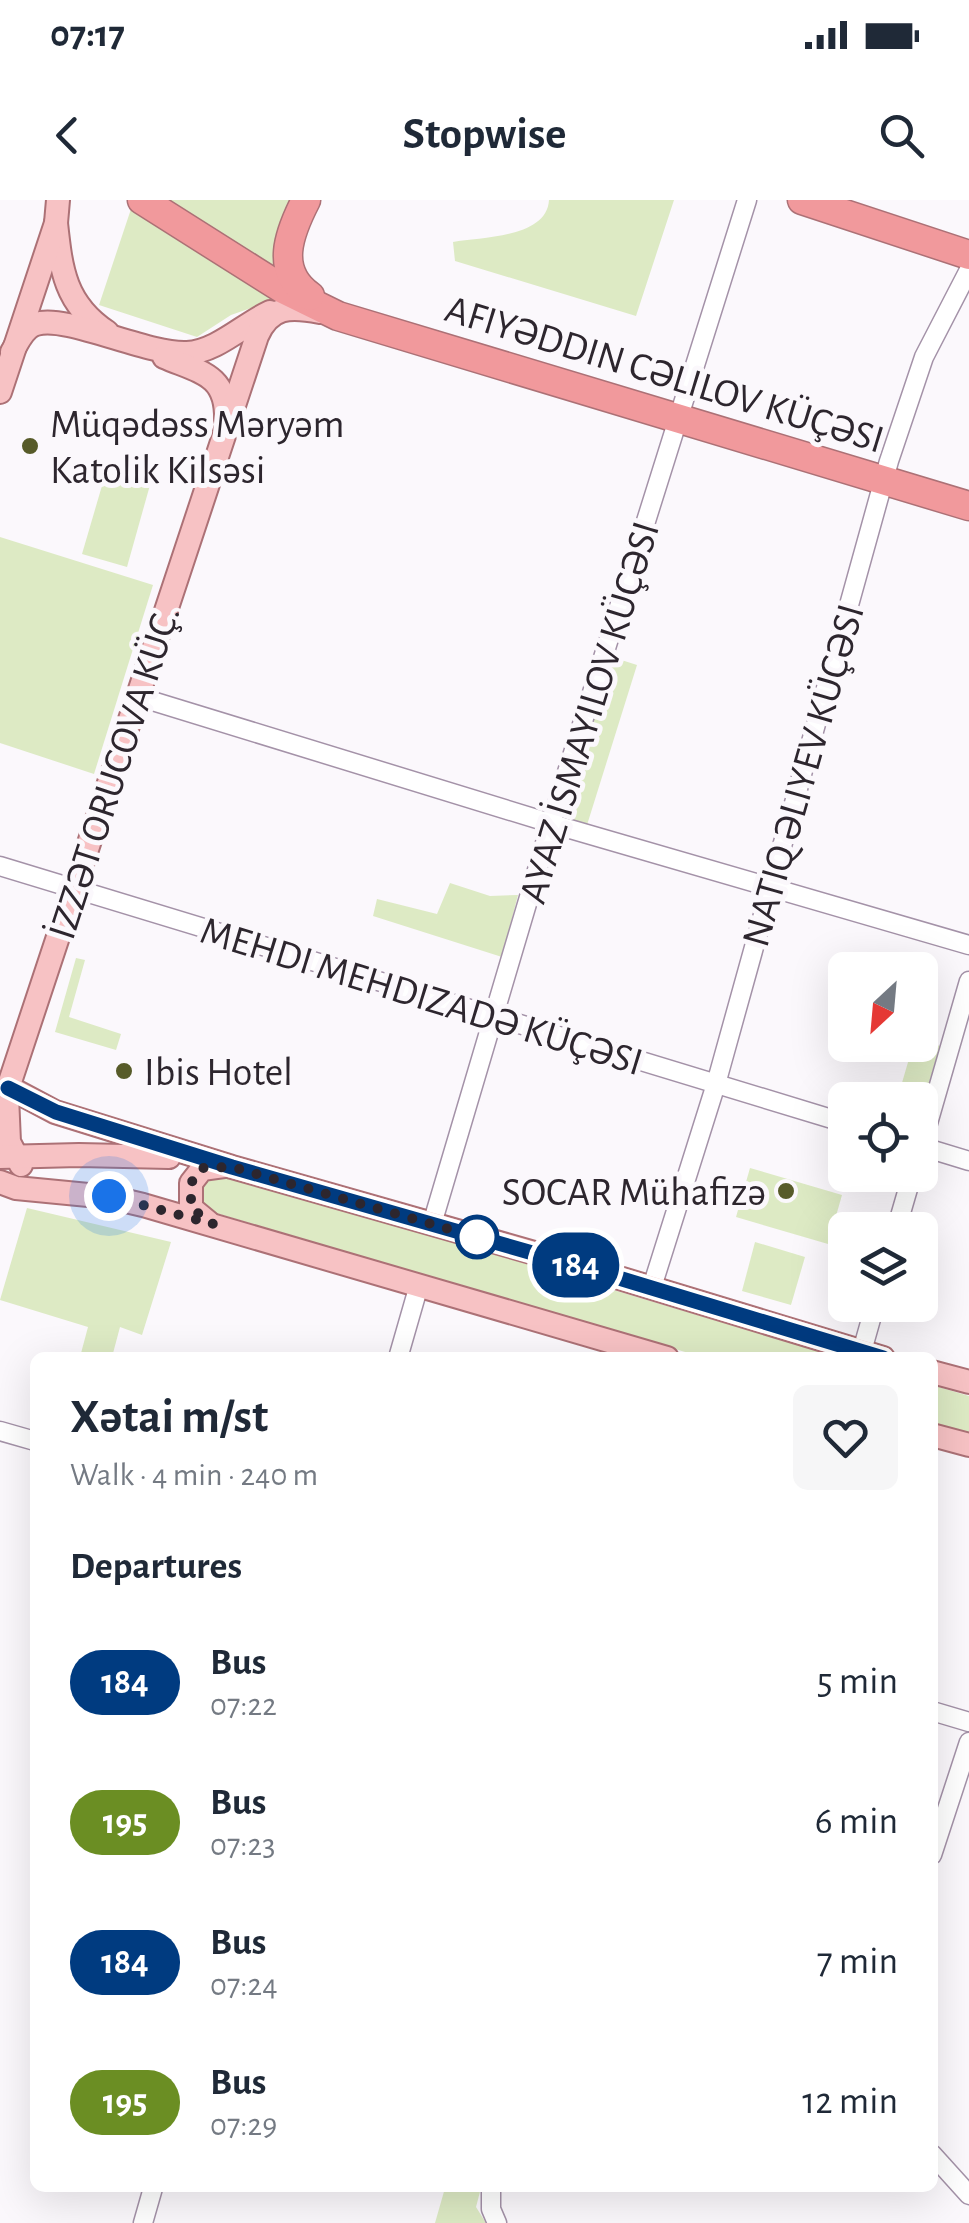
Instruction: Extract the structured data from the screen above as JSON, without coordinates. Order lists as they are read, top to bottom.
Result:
{
  "streets": {
    "highway": ["AFIYƏDDIN CƏLILOV KÜÇƏSI"],
    "main road": ["İZZƏT ORUCOVA KÜÇ."],
    "street": ["NATIQ ƏLIYEV KÜÇƏSI", "MEHDI MEHDIZADƏ KÜÇƏSI"]
  },
  "crossings": [
    ["AFIYƏDDIN CƏLILOV KÜÇƏSI", "NATIQ ƏLIYEV KÜÇƏSI"],
    ["İZZƏT ORUCOVA KÜÇ.", "MEHDI MEHDIZADƏ KÜÇƏSI"],
    ["NATIQ ƏLIYEV KÜÇƏSI", "MEHDI MEHDIZADƏ KÜÇƏSI"]
  ],
  "places": ["Müqədəss Məryəm Katolik Kilsəsi", "Ibis Hotel", "SOCAR Mühafizə"],
  "lines": ["bus line 184"],
  "north": "bottom left",
  "page": {
    "status": "07:17",
    "header": "Stopwise",
    "on_map": "184",
    "heading": [
      ["Xətai m/st", "Walk · 4 min · 240 m"],
      "Departures"
    ],
    "list": [
      {
        "mark": "184",
        "name": "Bus",
        "note": "07:22",
        "value": "5 min"
      },
      {
        "mark": "195",
        "name": "Bus",
        "note": "07:23",
        "value": "6 min"
      },
      {
        "mark": "184",
        "name": "Bus",
        "note": "07:24",
        "value": "7 min"
      },
      {
        "mark": "195",
        "name": "Bus",
        "note": "07:29",
        "value": "12 min"
      }
    ]
  }
}
